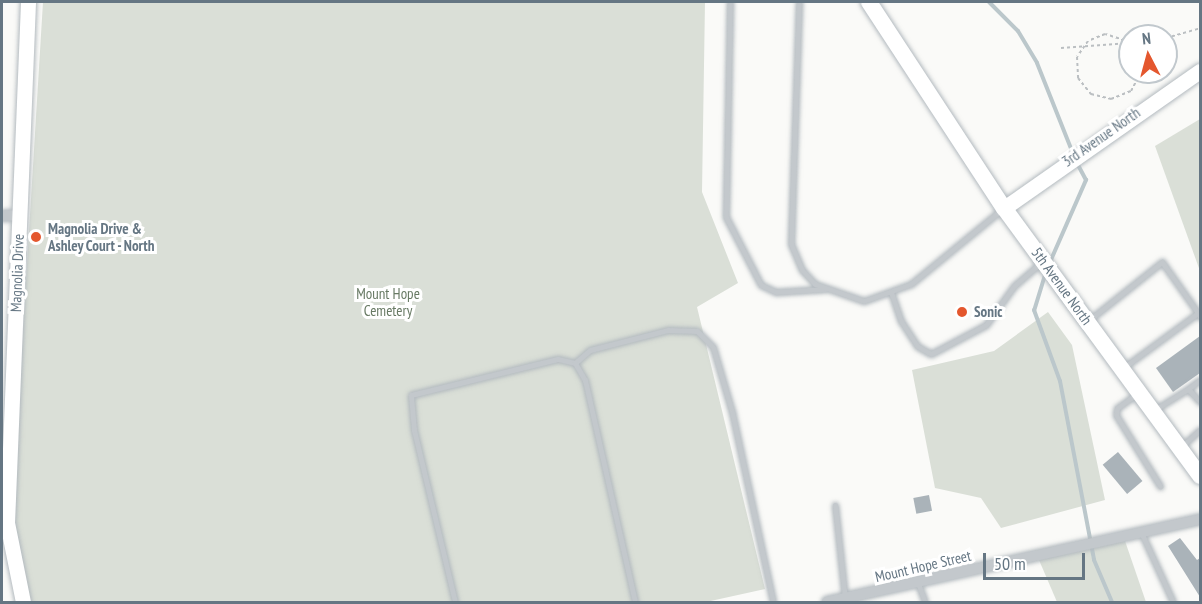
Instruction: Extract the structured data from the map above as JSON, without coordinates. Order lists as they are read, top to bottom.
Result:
{
  "streets": {
    "main road": ["5th Avenue North"],
    "street": ["3rd Avenue North", "Magnolia Drive", "Mount Hope Street"]
  },
  "crossings": [
    ["3rd Avenue North", "5th Avenue North"]
  ],
  "parks": ["Mount Hope Cemetery"],
  "places": ["Magnolia Drive & Ashley Court - North", "Sonic"],
  "scale_bar": "50 m",
  "north": "top"
}
